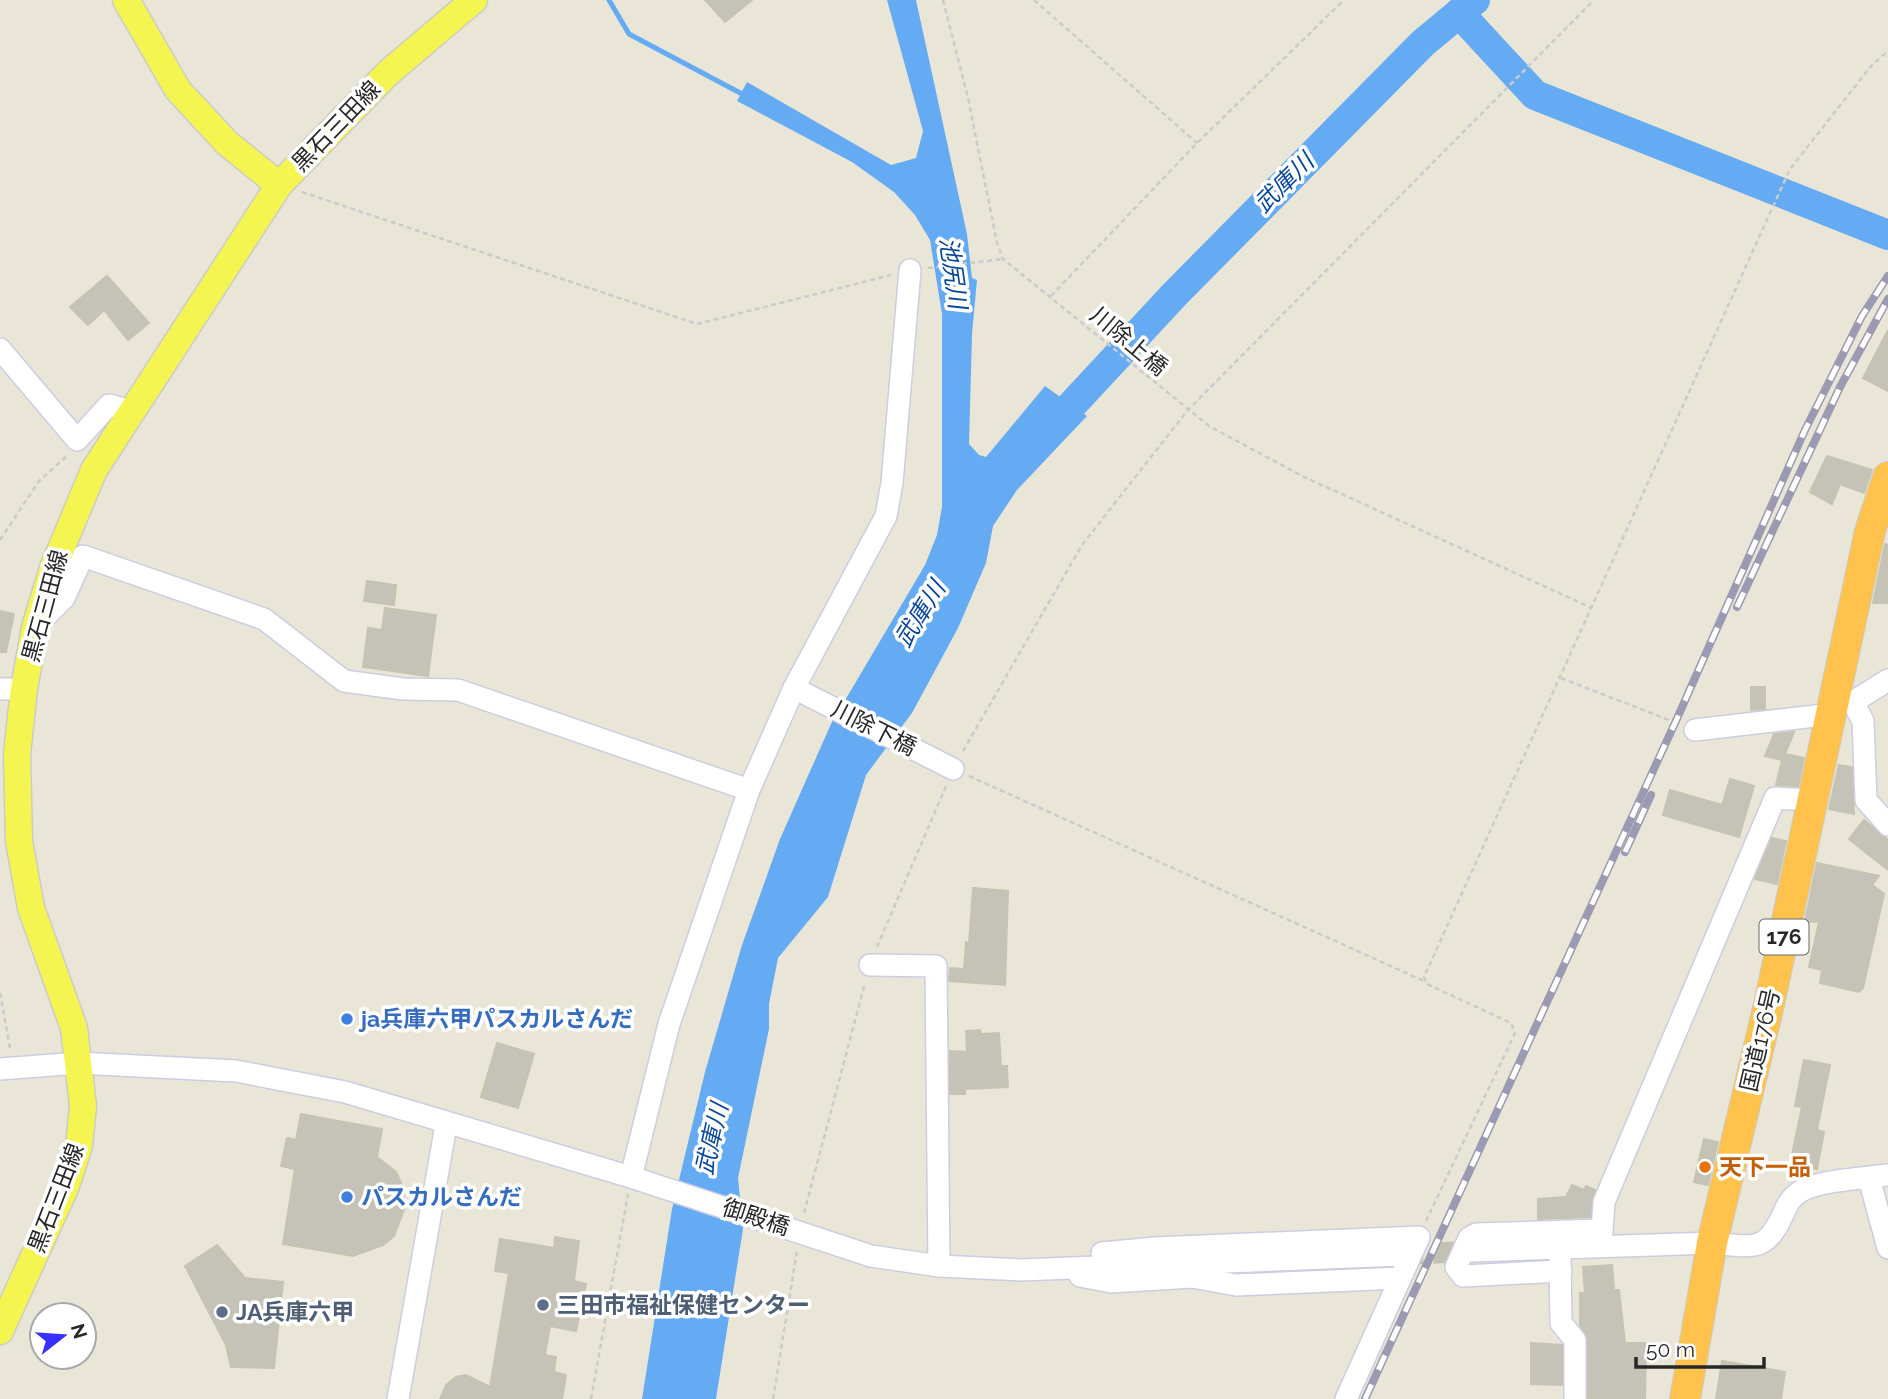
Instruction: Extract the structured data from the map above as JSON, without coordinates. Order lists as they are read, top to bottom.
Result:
{
  "streets": {
    "highway": ["176", "国道176号"],
    "main road": ["黒石三田線"],
    "street": ["川除下橋", "御殿橋"],
    "path": ["川除上橋"]
  },
  "crossings": [
    ["黒石三田線", "御殿橋"]
  ],
  "water": ["武庫川", "池尻川"],
  "places": [
    "ja兵庫六甲パスカルさんだ",
    "天下一品",
    "パスカルさんだ",
    "三田市福祉保健センター",
    "JA兵庫六甲"
  ],
  "scale_bar": "50 m",
  "north": "right"
}
